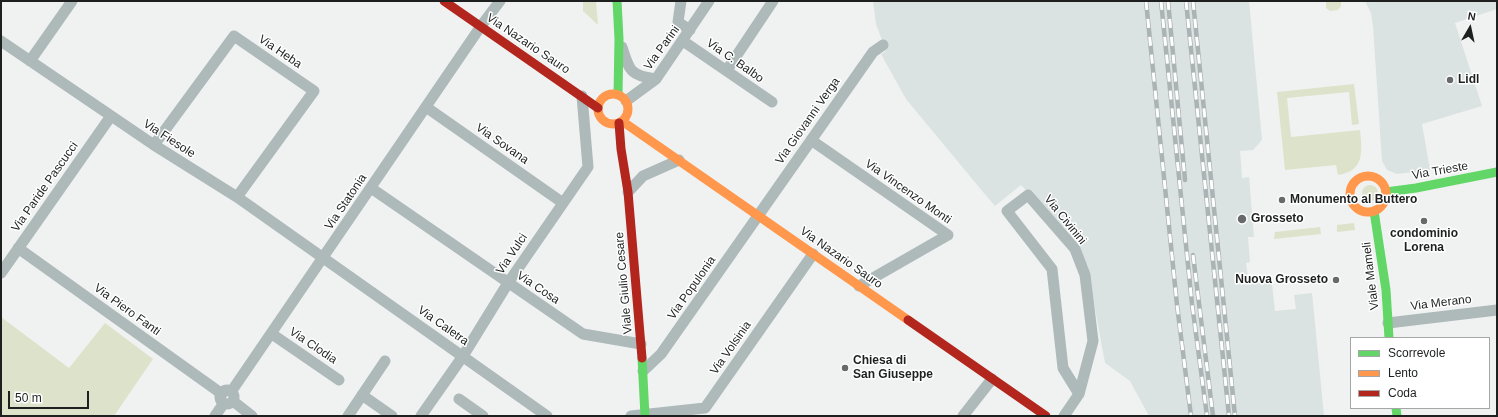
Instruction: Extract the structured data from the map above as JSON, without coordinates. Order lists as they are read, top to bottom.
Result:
{
  "streets": {
    "street": [
      "Via Nazario Sauro",
      "Via Parini",
      "Via Heba",
      "Via C. Balbo",
      "Via Giovanni Verga",
      "Via Fiesole",
      "Via Sovana",
      "Via Trieste",
      "Via Paride Pascucci",
      "Via Vincenzo Monti",
      "Via Statonia",
      "Via Civinini",
      "Via Vulci",
      "Viale Mameli",
      "Viale Giulio Cesare",
      "Via Cosa",
      "Via Populonia",
      "Via Merano",
      "Via Piero Fanti",
      "Via Caletra",
      "Via Clodia",
      "Via Volsinia"
    ]
  },
  "crossings": [
    ["Via Nazario Sauro", "Via Parini"],
    ["Via Nazario Sauro", "Via Giovanni Verga"],
    ["Via Nazario Sauro", "Via Vincenzo Monti"],
    ["Via Nazario Sauro", "Via Statonia"],
    ["Via Nazario Sauro", "Via Vulci"],
    ["Via Nazario Sauro", "Viale Giulio Cesare"],
    ["Via Nazario Sauro", "Via Populonia"],
    ["Via Nazario Sauro", "Via Volsinia"],
    ["Via Parini", "Via C. Balbo"],
    ["Via Parini", "Viale Giulio Cesare"],
    ["Via Heba", "Via Fiesole"],
    ["Via Giovanni Verga", "Via Vincenzo Monti"],
    ["Via Giovanni Verga", "Via Populonia"],
    ["Via Fiesole", "Via Paride Pascucci"],
    ["Via Fiesole", "Via Statonia"],
    ["Via Fiesole", "Via Caletra"],
    ["Via Sovana", "Via Statonia"],
    ["Via Sovana", "Via Vulci"],
    ["Via Trieste", "Viale Mameli"],
    ["Via Paride Pascucci", "Via Piero Fanti"],
    ["Via Statonia", "Via Cosa"],
    ["Via Statonia", "Via Piero Fanti"],
    ["Via Statonia", "Via Caletra"],
    ["Via Statonia", "Via Clodia"],
    ["Via Vulci", "Via Cosa"],
    ["Via Vulci", "Via Caletra"],
    ["Viale Mameli", "Via Merano"],
    ["Viale Giulio Cesare", "Via Cosa"],
    ["Viale Giulio Cesare", "Via Populonia"],
    ["Viale Giulio Cesare", "Via Volsinia"]
  ],
  "places": [
    "Lidl",
    "Monumento al Buttero",
    "Grosseto",
    "condominio Lorena",
    "Nuova Grosseto",
    "Chiesa di San Giuseppe"
  ],
  "legend": ["Scorrevole", "Lento", "Coda"],
  "scale_bar": "50 m",
  "north": "top"
}
